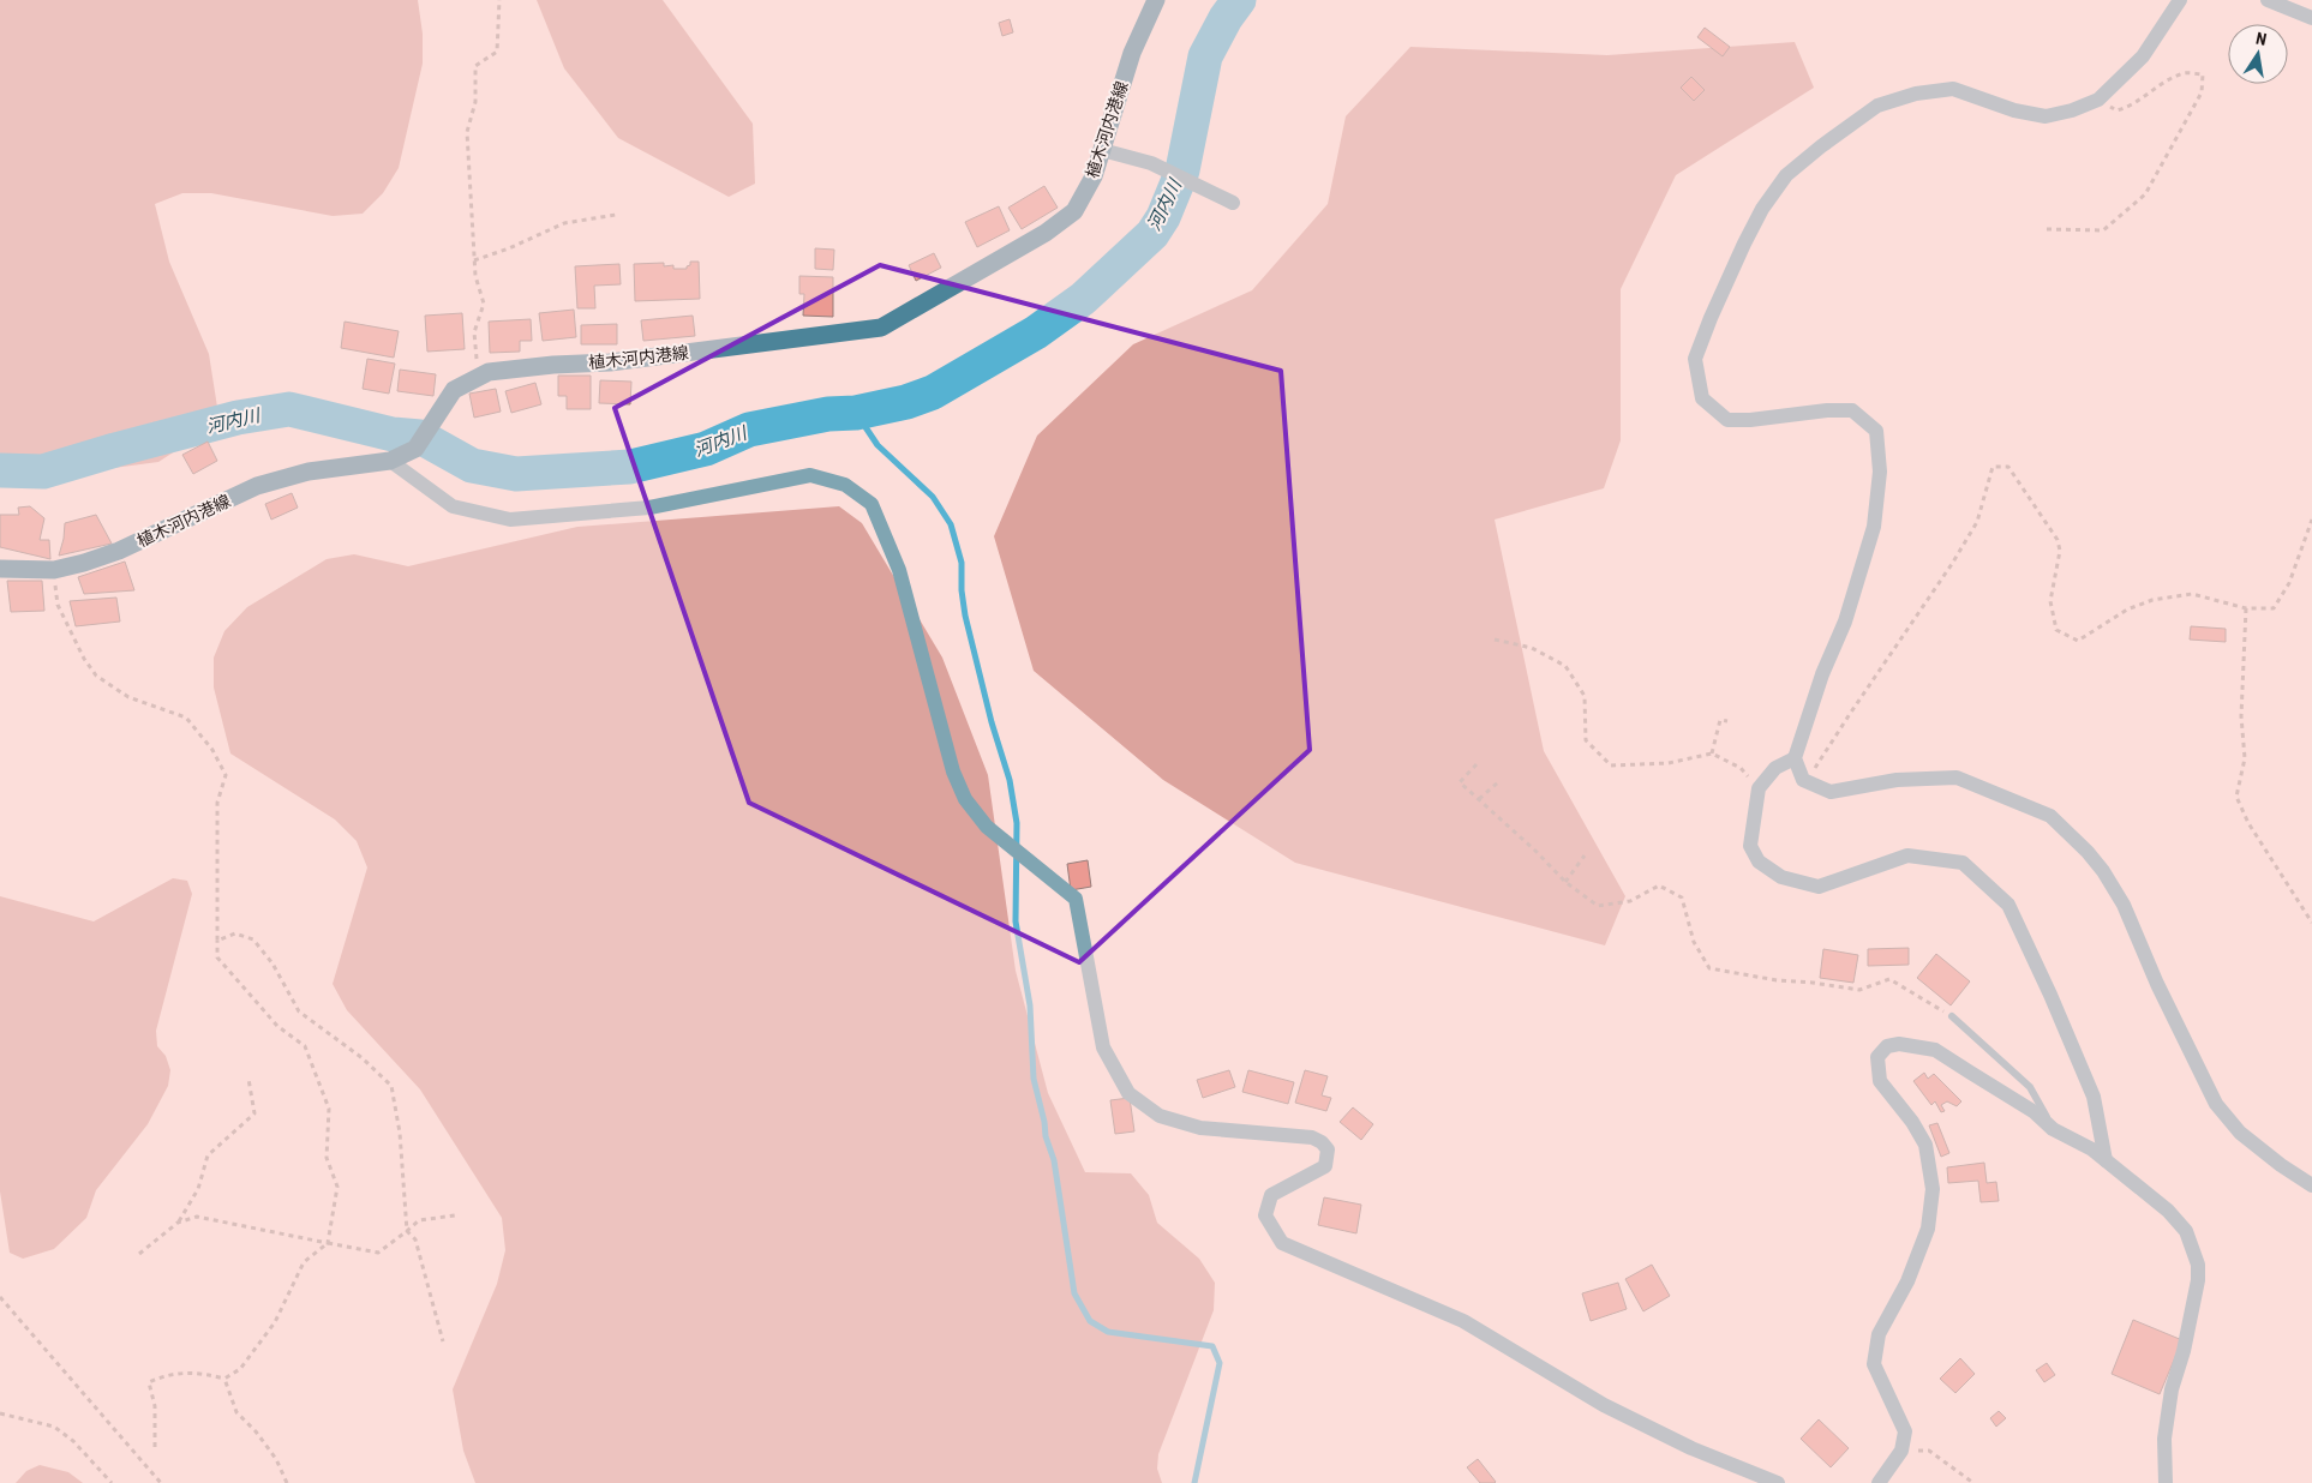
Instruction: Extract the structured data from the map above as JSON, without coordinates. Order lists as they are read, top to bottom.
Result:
{
  "streets": {
    "main road": ["植木河内港線"]
  },
  "water": ["河内川"],
  "north": "top"
}
